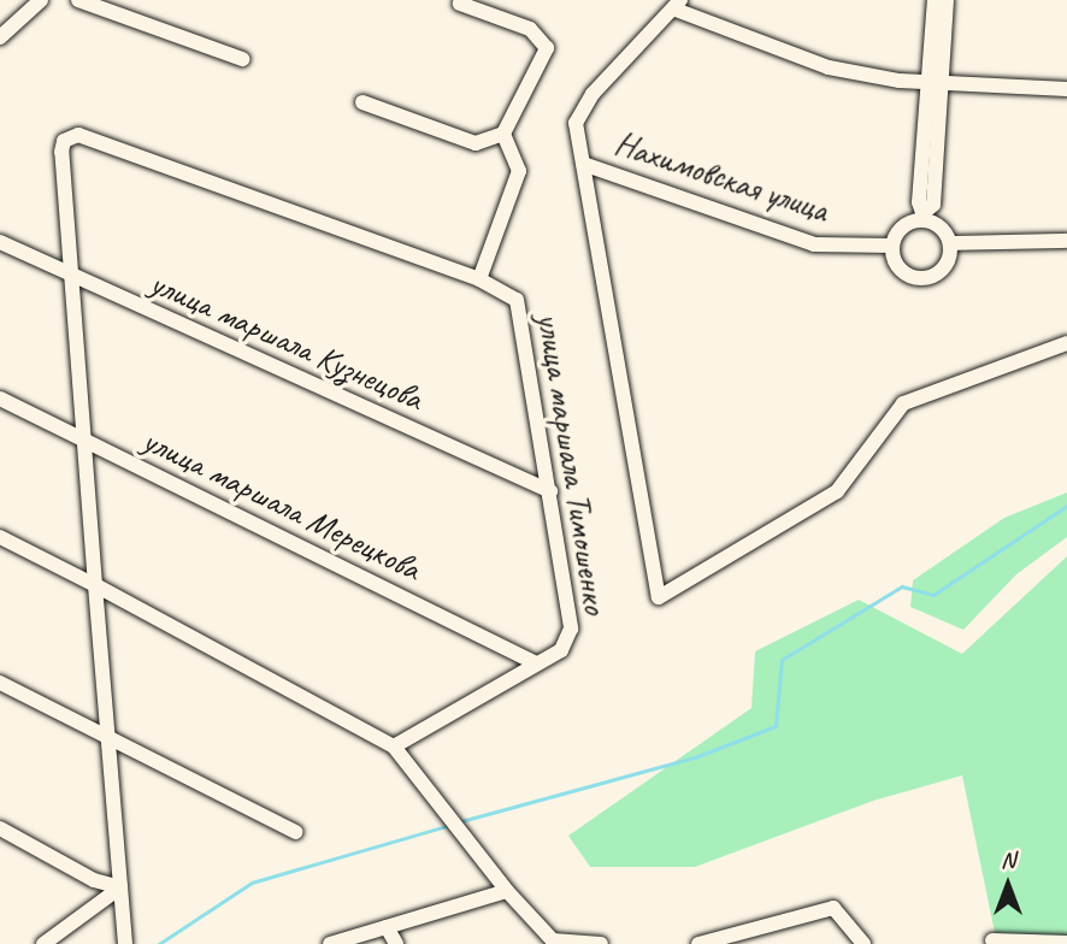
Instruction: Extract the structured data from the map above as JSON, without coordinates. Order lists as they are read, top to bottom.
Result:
{
  "streets": {
    "street": [
      "Нахимовская улица",
      "улица маршала Кузнецова",
      "улица маршала Тимошенко",
      "улица маршала Мерецкова"
    ]
  },
  "crossings": [
    ["улица маршала Кузнецова", "улица маршала Тимошенко"],
    ["улица маршала Тимошенко", "улица маршала Мерецкова"]
  ],
  "north": "top"
}
